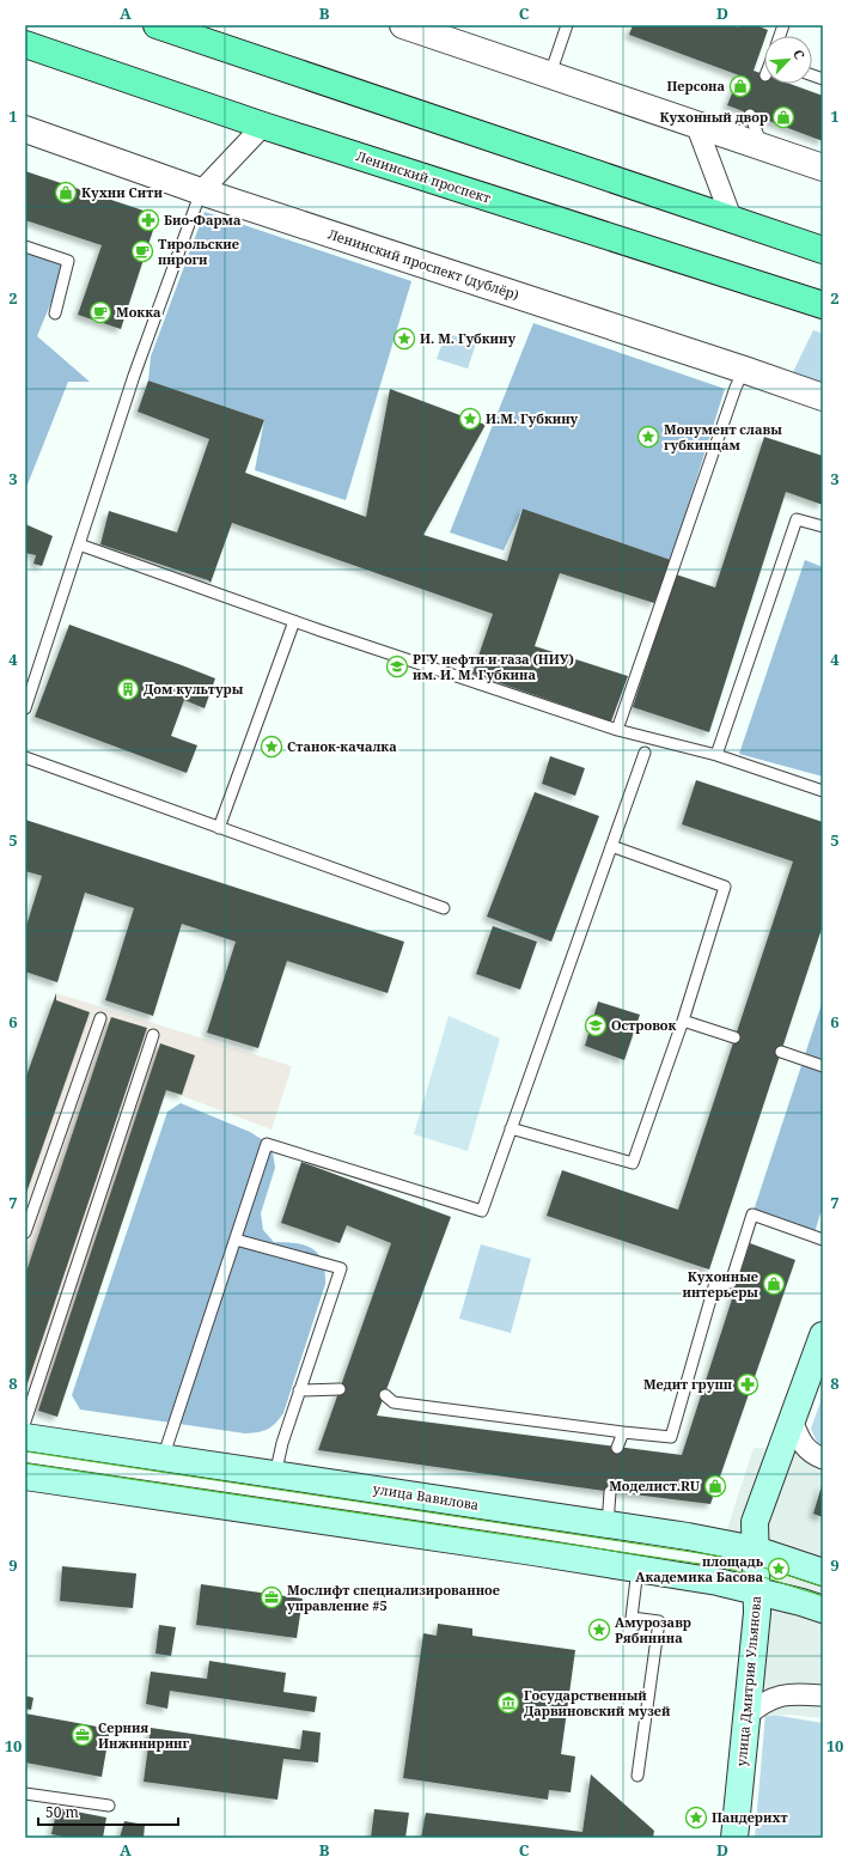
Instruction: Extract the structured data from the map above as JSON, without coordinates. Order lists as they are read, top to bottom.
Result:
{
  "streets": {
    "main road": ["Ленинский проспект", "улица Вавилова", "улица Дмитрия Ульянова"],
    "street": ["Ленинский проспект (дублёр)"]
  },
  "crossings": [
    ["улица Вавилова", "улица Дмитрия Ульянова"]
  ],
  "places": {
    "shop": [
      "Персона",
      "Кухонный двор",
      "Кухни Сити",
      "Кухонные интерьеры",
      "Моделист.RU"
    ],
    "pharmacy": ["Био-Фарма", "Медит групп"],
    "cafe": ["Тирольские пироги", "Мокка"],
    "place": [
      "И. М. Губкину",
      "И.М. Губкину",
      "Монумент славы губкинцам",
      "Cтанок-качалка",
      "площадь Академика Басова",
      "Амурозавр Рябинина",
      "Пандерихт"
    ],
    "school or university": ["РГУ нефти и газа (НИУ) им. И. М. Губкина", "Островок"],
    "building": ["Дом культуры"],
    "office": ["Мослифт специализированное управление #5", "Серния Инжиниринг"],
    "museum": ["Государственный Дарвиновский музей"]
  },
  "scale_bar": "50 m",
  "north": "top right",
  "grid": {
    "columns": [
      "A",
      "B",
      "C",
      "D"
    ],
    "rows": [
      "1",
      "2",
      "3",
      "4",
      "5",
      "6",
      "7",
      "8",
      "9",
      "10"
    ]
  }
}
